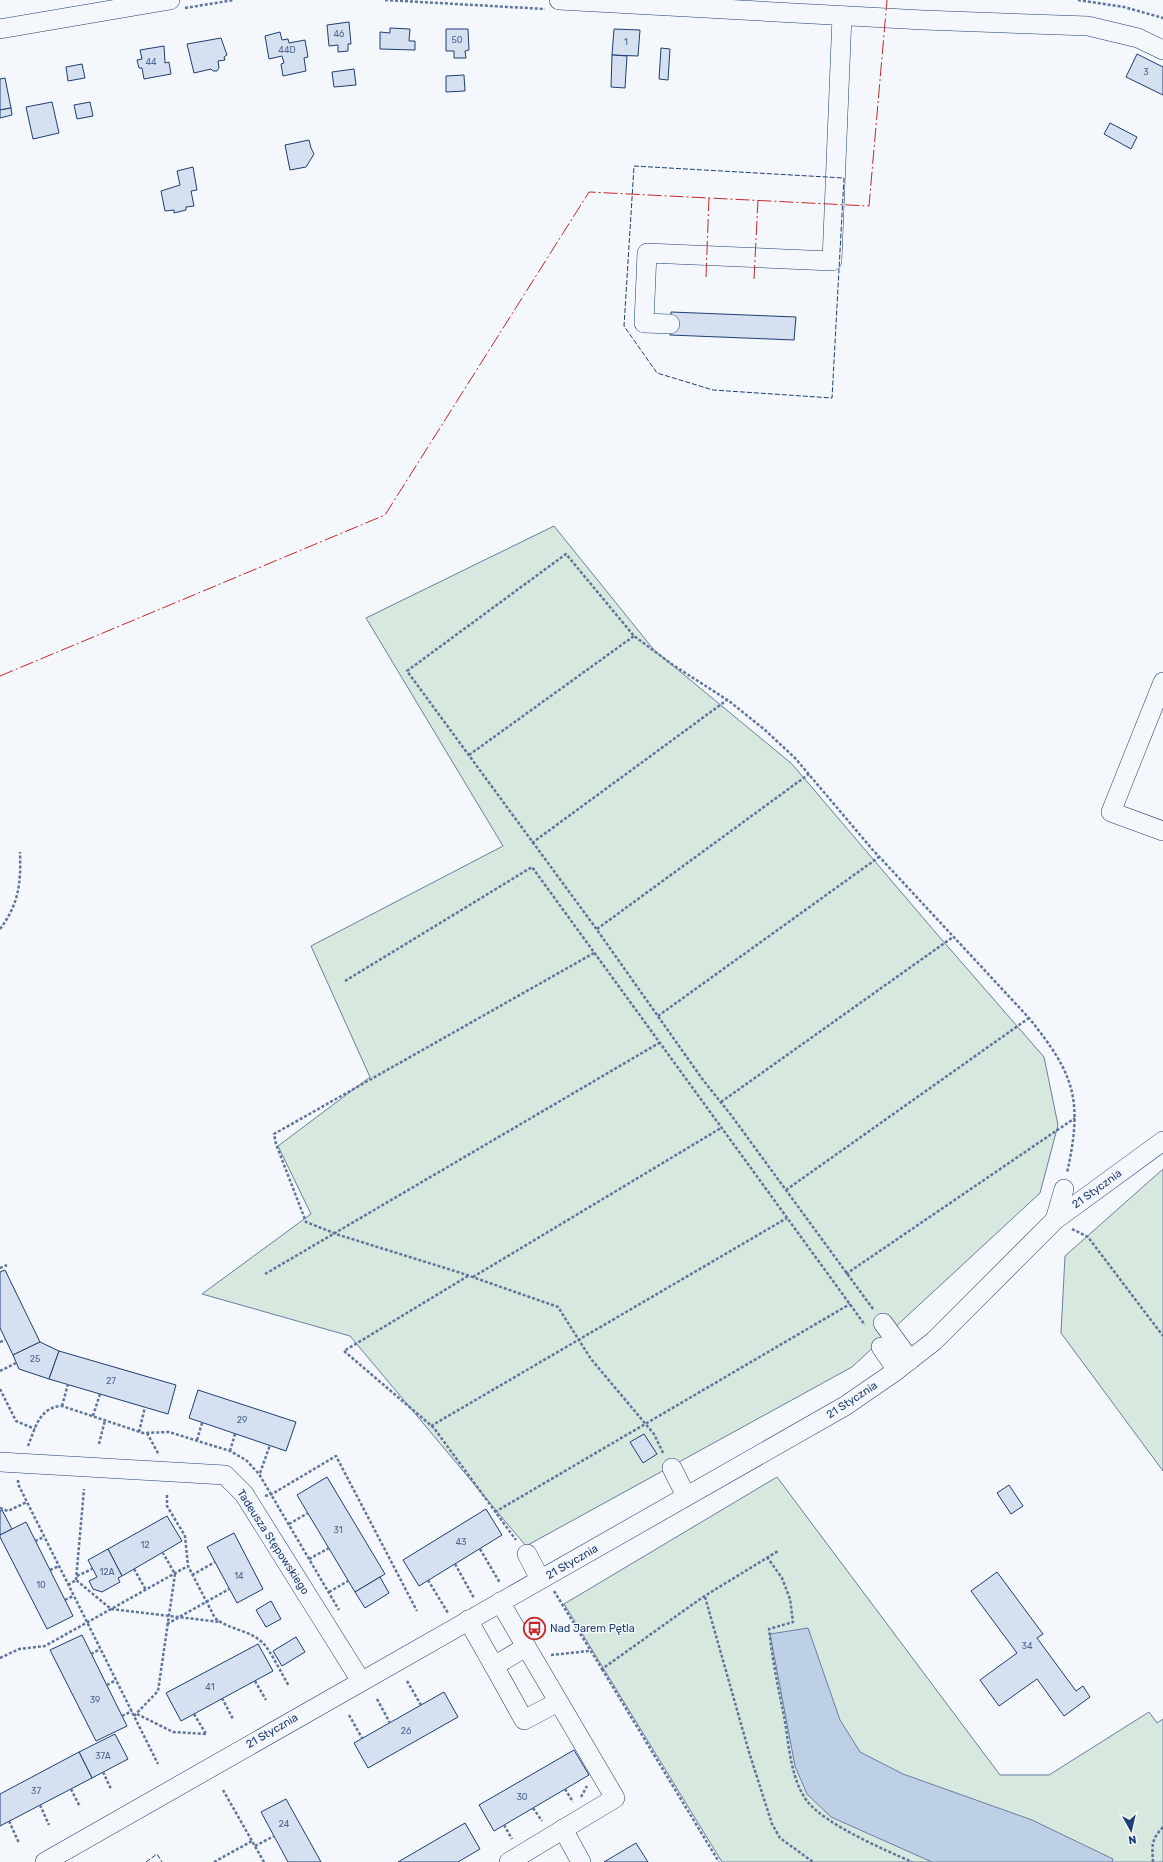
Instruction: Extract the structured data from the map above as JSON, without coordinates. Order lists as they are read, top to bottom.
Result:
{
  "streets": {
    "street": ["21 Stycznia", "Tadeusza Stępowskiego"]
  },
  "crossings": [
    ["21 Stycznia", "Tadeusza Stępowskiego"]
  ],
  "places": {
    "bus stop": ["Nad Jarem Pętla"]
  },
  "house_numbers": [
    "46",
    "50",
    "1",
    "44D",
    "44",
    "3",
    "25",
    "27",
    "29",
    "31",
    "43",
    "12",
    "12A",
    "14",
    "10",
    "34",
    "41",
    "39",
    "26",
    "37A",
    "37",
    "30",
    "24"
  ],
  "north": "bottom"
}
